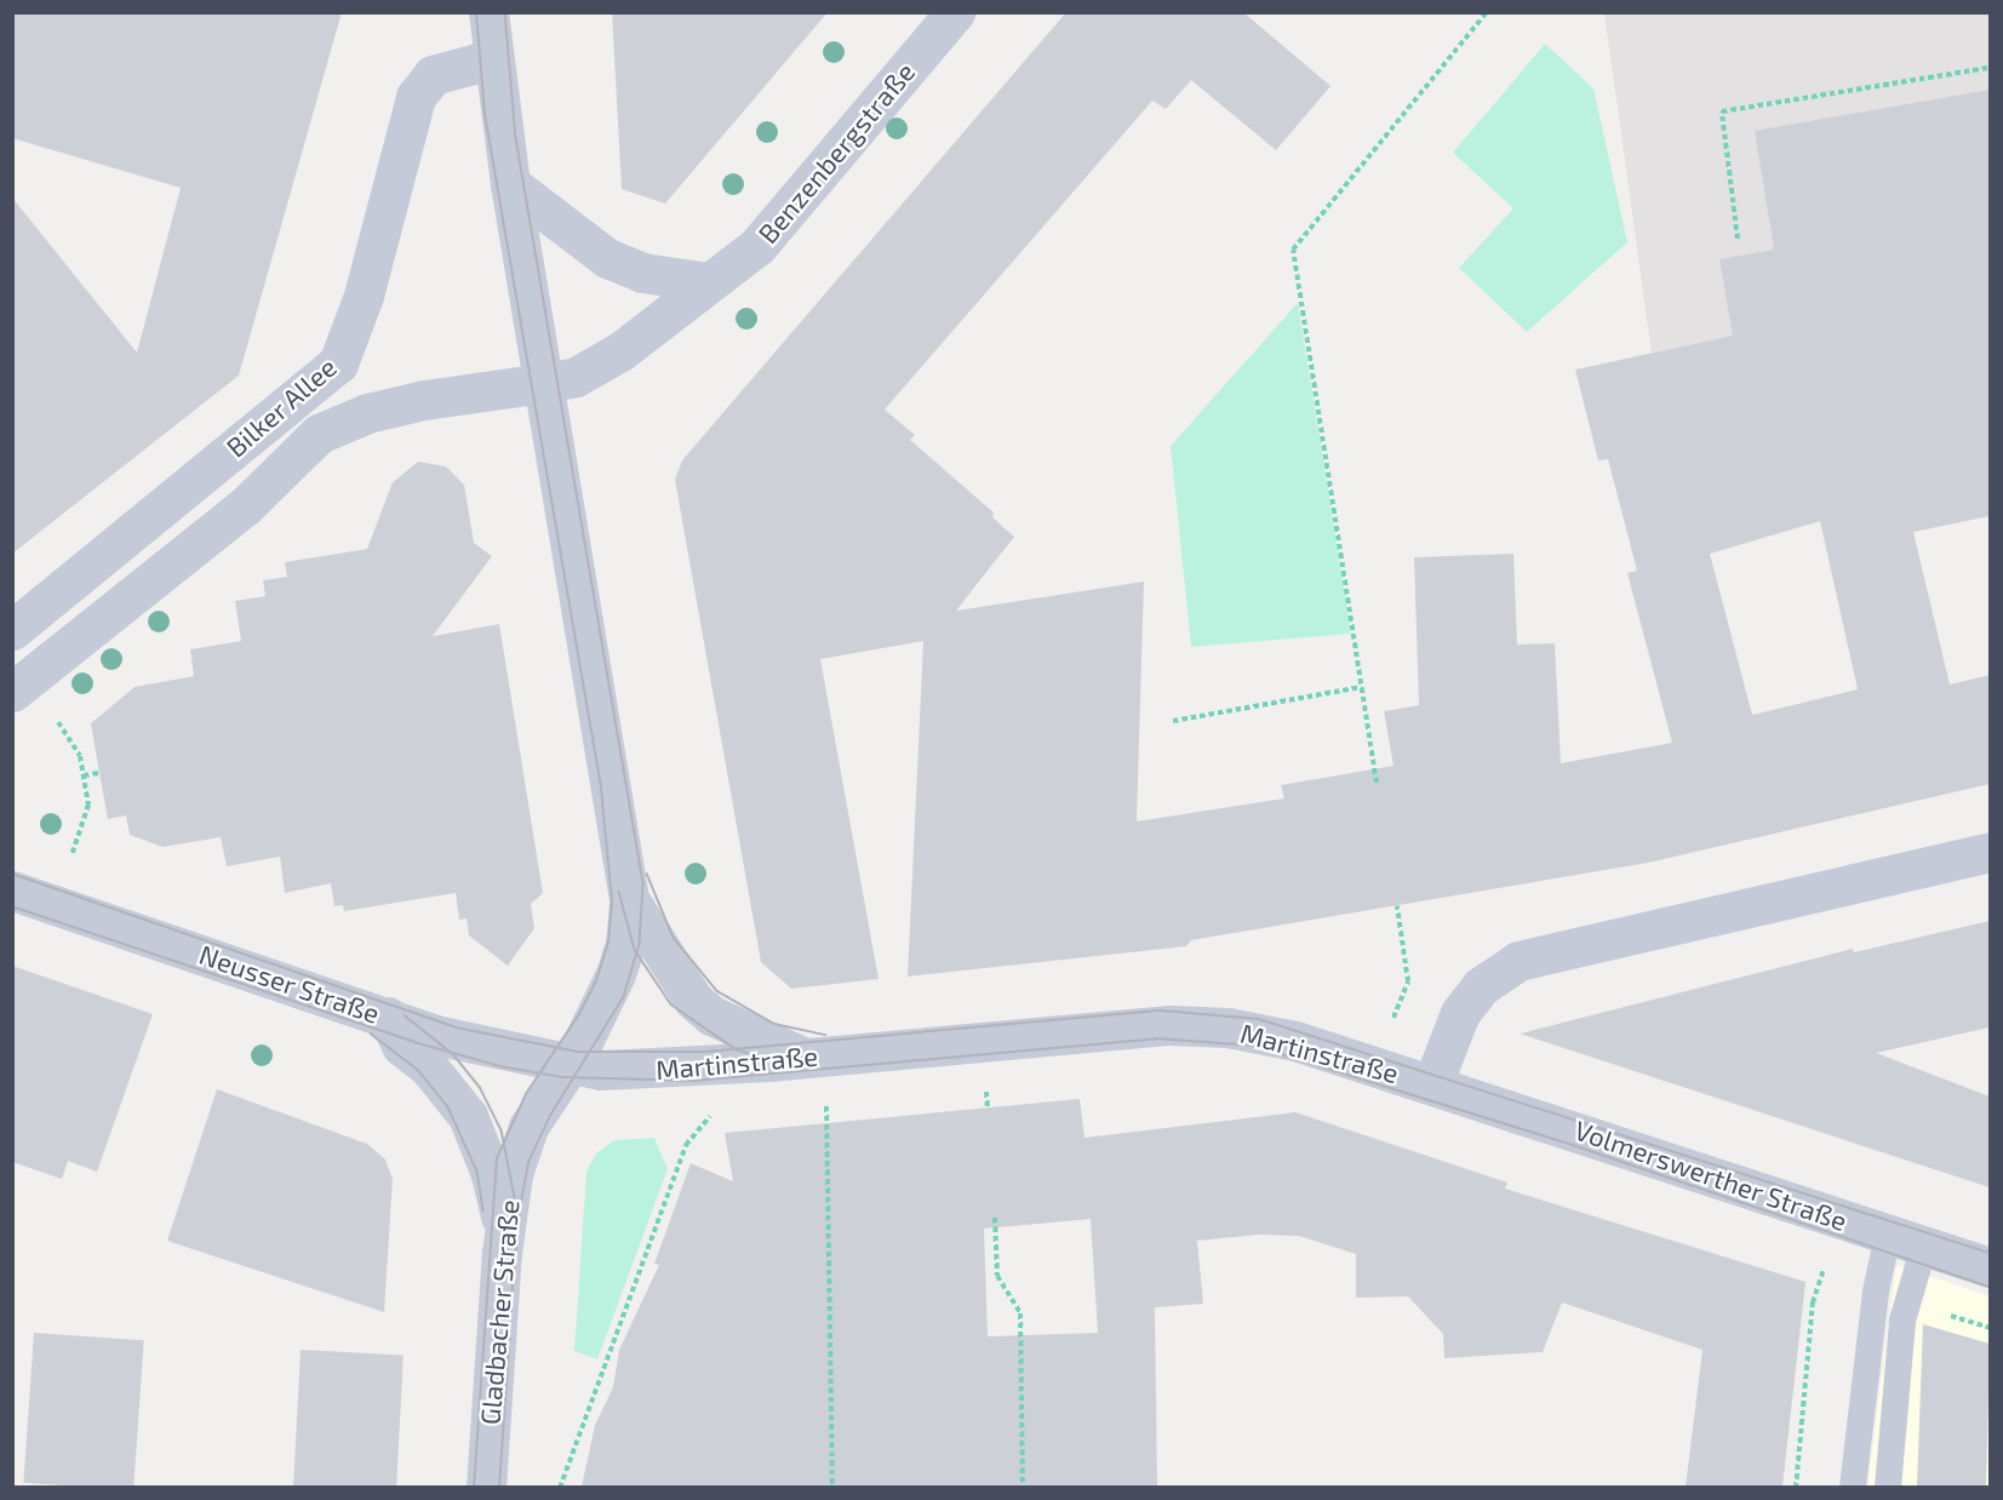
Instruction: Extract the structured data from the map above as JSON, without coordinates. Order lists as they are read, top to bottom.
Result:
{
  "streets": {
    "street": [
      "Benzenbergstraße",
      "Bilker Allee",
      "Neusser Straße",
      "Martinstraße",
      "Volmerswerther Straße",
      "Gladbacher Straße"
    ]
  },
  "crossings": [
    ["Benzenbergstraße", "Bilker Allee"],
    ["Neusser Straße", "Martinstraße"],
    ["Neusser Straße", "Gladbacher Straße"],
    ["Martinstraße", "Volmerswerther Straße"],
    ["Martinstraße", "Gladbacher Straße"]
  ]
}
